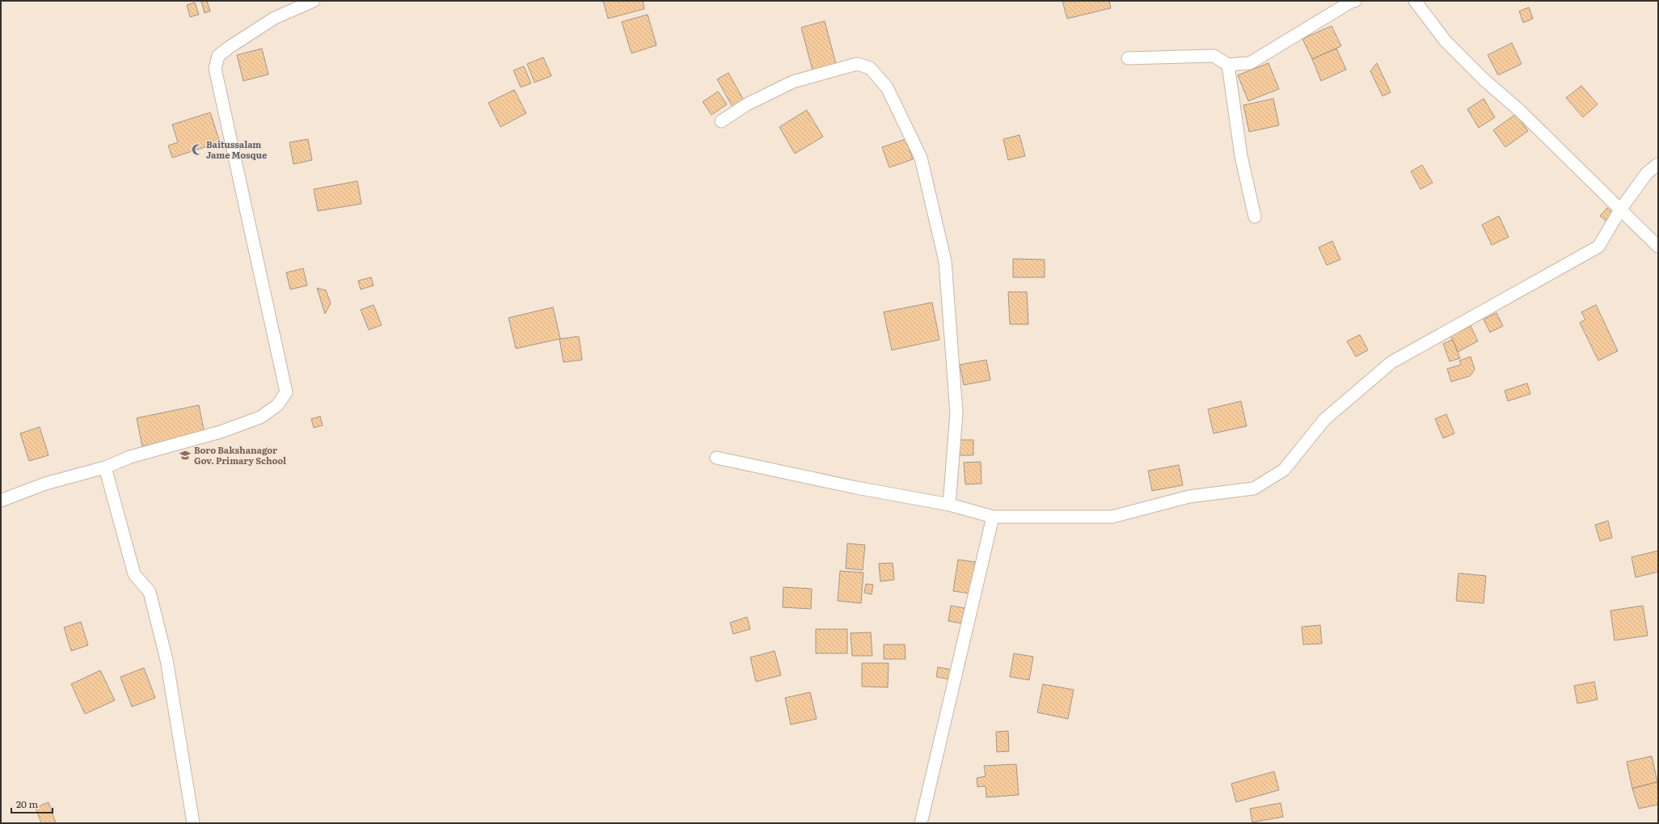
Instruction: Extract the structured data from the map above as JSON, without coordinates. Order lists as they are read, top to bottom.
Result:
{
  "places": {
    "mosque": ["Baitussalam Jame Mosque"],
    "school or university": ["Boro Bakshanagor Gov. Primary School"]
  },
  "scale_bar": "20 m"
}
